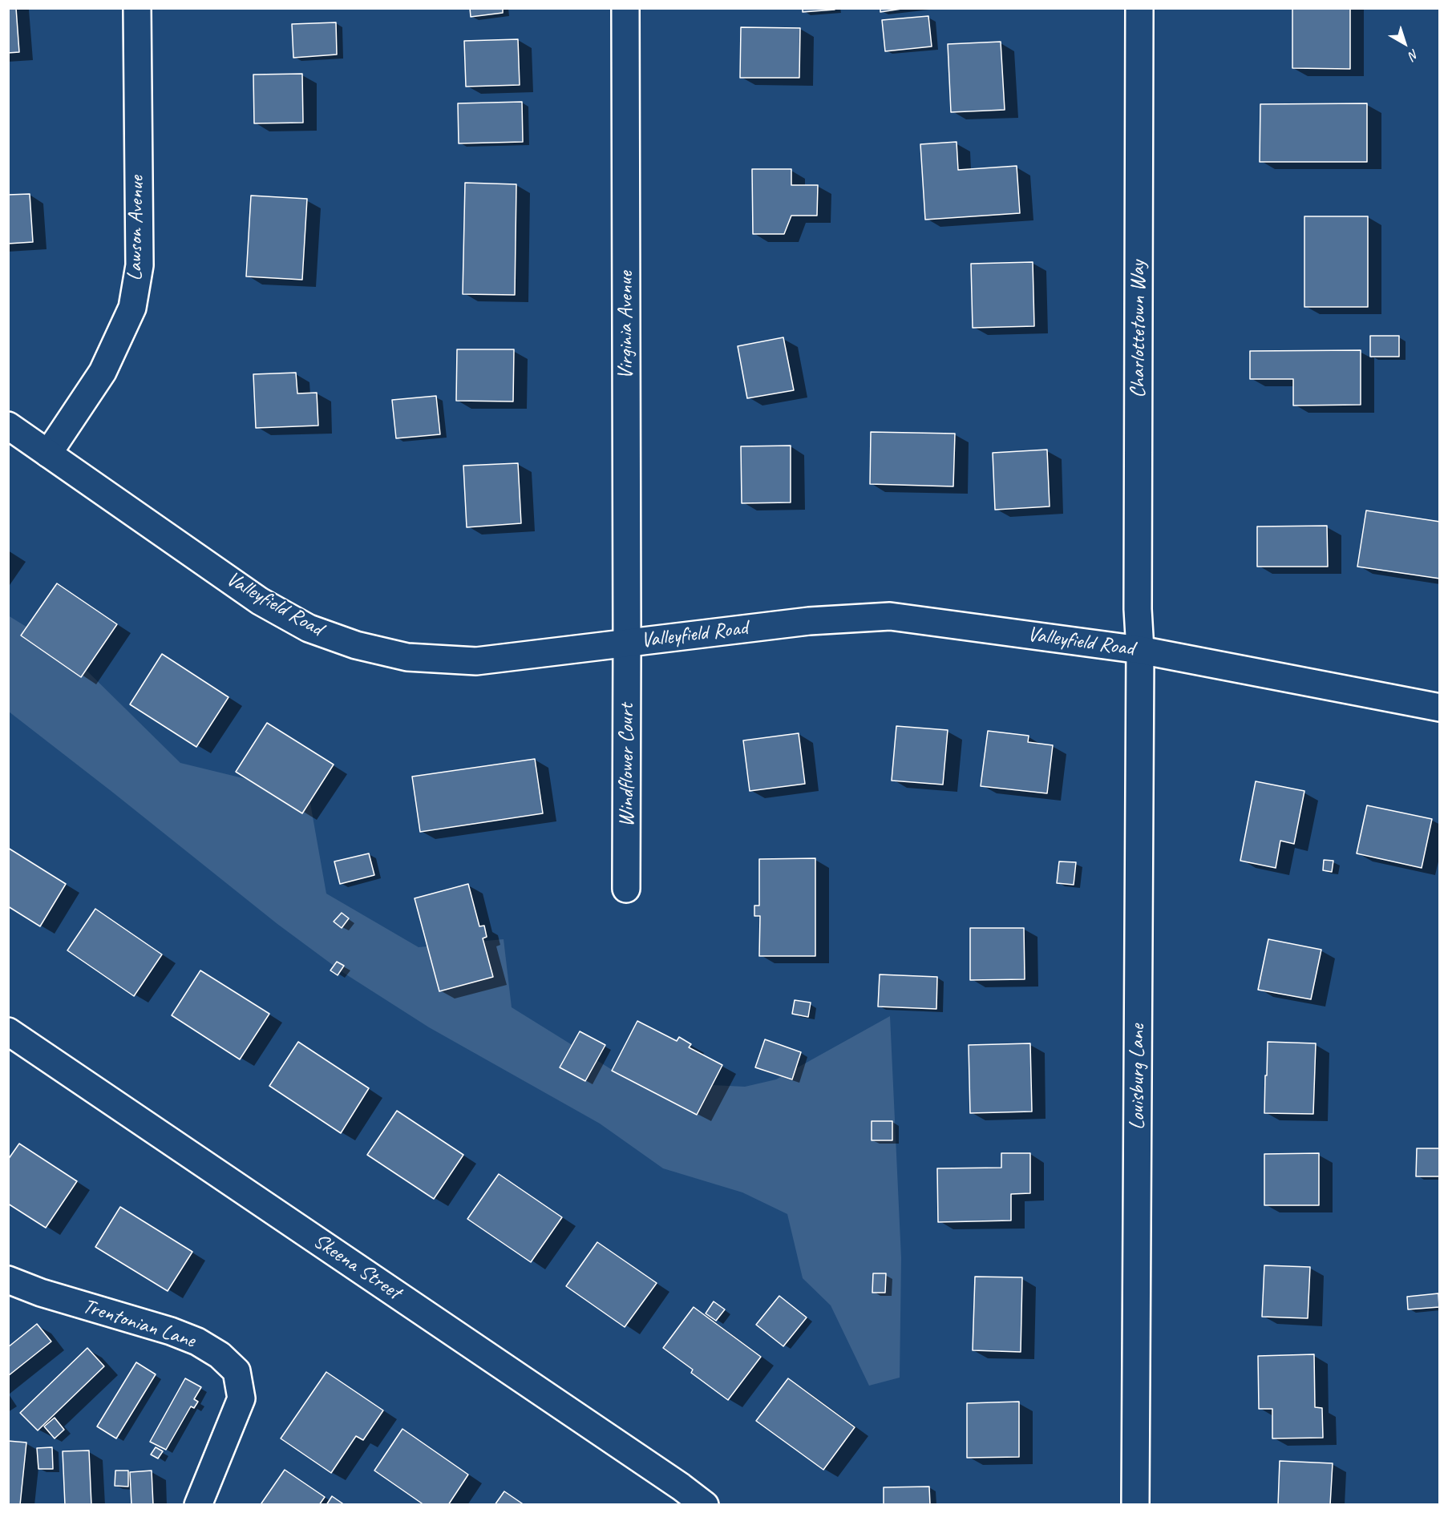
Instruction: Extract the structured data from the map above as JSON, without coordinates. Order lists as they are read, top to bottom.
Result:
{
  "streets": {
    "street": [
      "Lawson Avenue",
      "Virginia Avenue",
      "Charlottetown Way",
      "Valleyfield Road",
      "Windflower Court",
      "Louisburg Lane",
      "Skeena Street",
      "Trentonian Lane"
    ]
  },
  "crossings": [
    ["Lawson Avenue", "Valleyfield Road"],
    ["Virginia Avenue", "Valleyfield Road"],
    ["Virginia Avenue", "Windflower Court"],
    ["Charlottetown Way", "Valleyfield Road"],
    ["Charlottetown Way", "Louisburg Lane"],
    ["Valleyfield Road", "Windflower Court"],
    ["Valleyfield Road", "Louisburg Lane"]
  ],
  "north": "bottom right"
}
